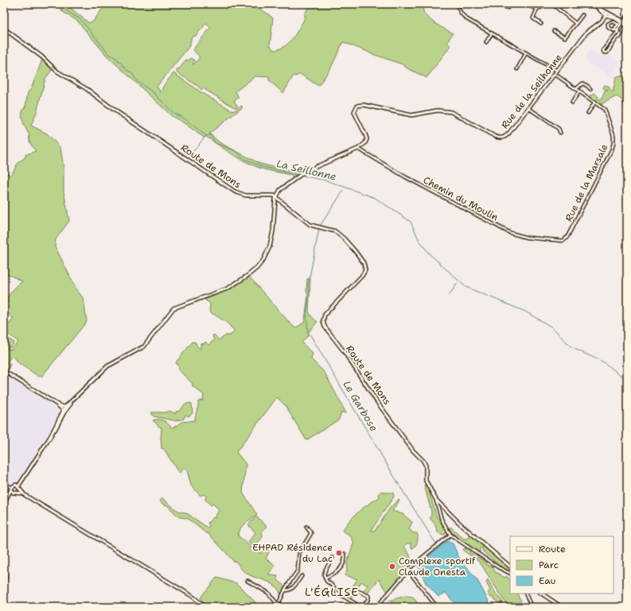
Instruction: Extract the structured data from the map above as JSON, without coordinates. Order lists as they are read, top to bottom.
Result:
{
  "streets": {
    "street": [
      "Rue de la Seilhonne",
      "Route de Mons",
      "Rue de la Marsale",
      "Chemin du Moulin"
    ]
  },
  "crossings": [
    ["Rue de la Seilhonne", "Rue de la Marsale"],
    ["Rue de la Seilhonne", "Chemin du Moulin"],
    ["Rue de la Marsale", "Chemin du Moulin"]
  ],
  "districts": ["L'ÉGLISE"],
  "water": ["La Seillonne", "Le Garbose"],
  "places": ["EHPAD Résidence du Lac", "Complexe sportif Claude Onesta"],
  "legend": ["Route", "Parc", "Eau"]
}
